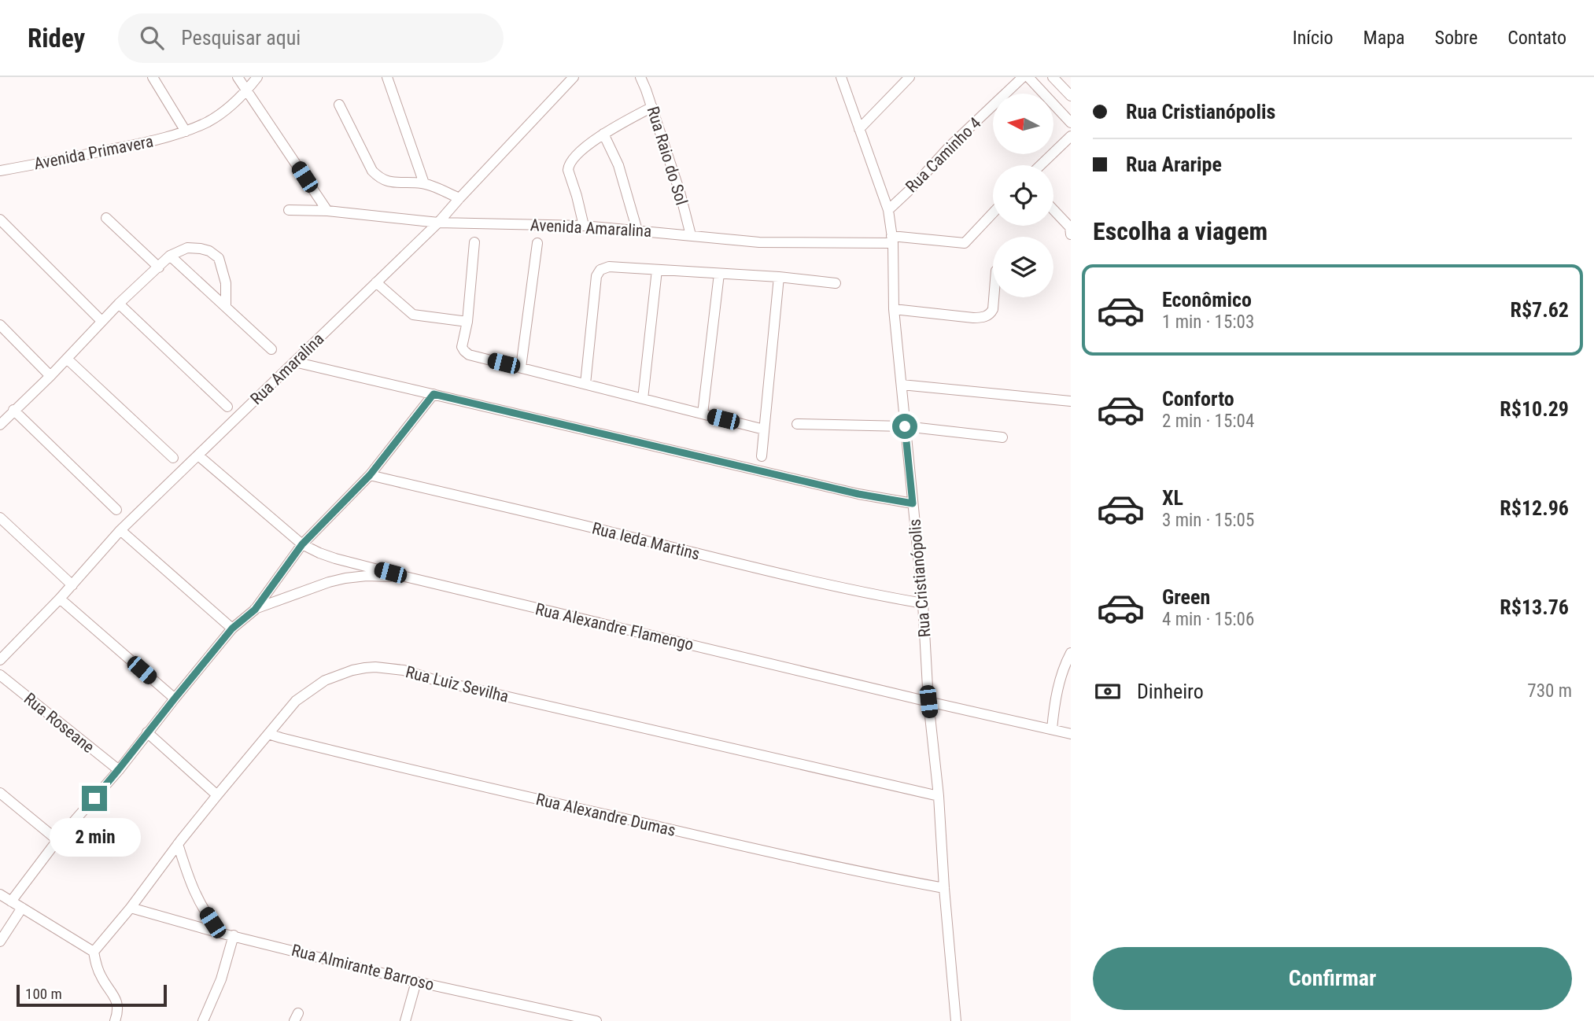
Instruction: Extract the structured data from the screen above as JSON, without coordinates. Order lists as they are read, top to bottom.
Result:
{
  "streets": {
    "street": [
      "Avenida Primavera",
      "Rua Caminho 4",
      "Rua Raio do Sol",
      "Avenida Amaralina",
      "Rua Amaralina",
      "Rua Ieda Martins",
      "Rua Cristianópolis",
      "Rua Alexandre Flamengo",
      "Rua Luiz Sevilha",
      "Rua Roseane",
      "Rua Alexandre Dumas",
      "Rua Almirante Barroso"
    ]
  },
  "crossings": [
    ["Rua Caminho 4", "Rua Cristianópolis"],
    ["Rua Raio do Sol", "Avenida Amaralina"],
    ["Avenida Amaralina", "Rua Amaralina"],
    ["Avenida Amaralina", "Rua Cristianópolis"],
    ["Rua Amaralina", "Rua Alexandre Flamengo"],
    ["Rua Ieda Martins", "Rua Cristianópolis"],
    ["Rua Cristianópolis", "Rua Alexandre Flamengo"],
    ["Rua Cristianópolis", "Rua Luiz Sevilha"],
    ["Rua Cristianópolis", "Rua Alexandre Dumas"],
    ["Rua Luiz Sevilha", "Rua Alexandre Dumas"],
    ["Rua Luiz Sevilha", "Rua Almirante Barroso"]
  ],
  "scale_bar": "100 m",
  "north": "left",
  "page": {
    "header": "Ridey",
    "search": "Pesquisar aqui",
    "nav": [
      "Início",
      "Mapa",
      "Sobre",
      "Contato"
    ],
    "banner": ["Rua Cristianópolis", "Rua Araripe"],
    "heading": "Escolha a viagem",
    "list": [
      {
        "name": "Econômico",
        "note": "1 min · 15:03",
        "value": "R$7.62"
      },
      {
        "name": "Conforto",
        "note": "2 min · 15:04",
        "value": "R$10.29"
      },
      {
        "name": "XL",
        "note": "3 min · 15:05",
        "value": "R$12.96"
      },
      {
        "name": "Green",
        "note": "4 min · 15:06",
        "value": "R$13.76"
      }
    ],
    "pay": ["Dinheiro", "730 m"],
    "bubble": "2 min",
    "buttons": "Confirmar",
    "scale": "100 m"
  }
}
